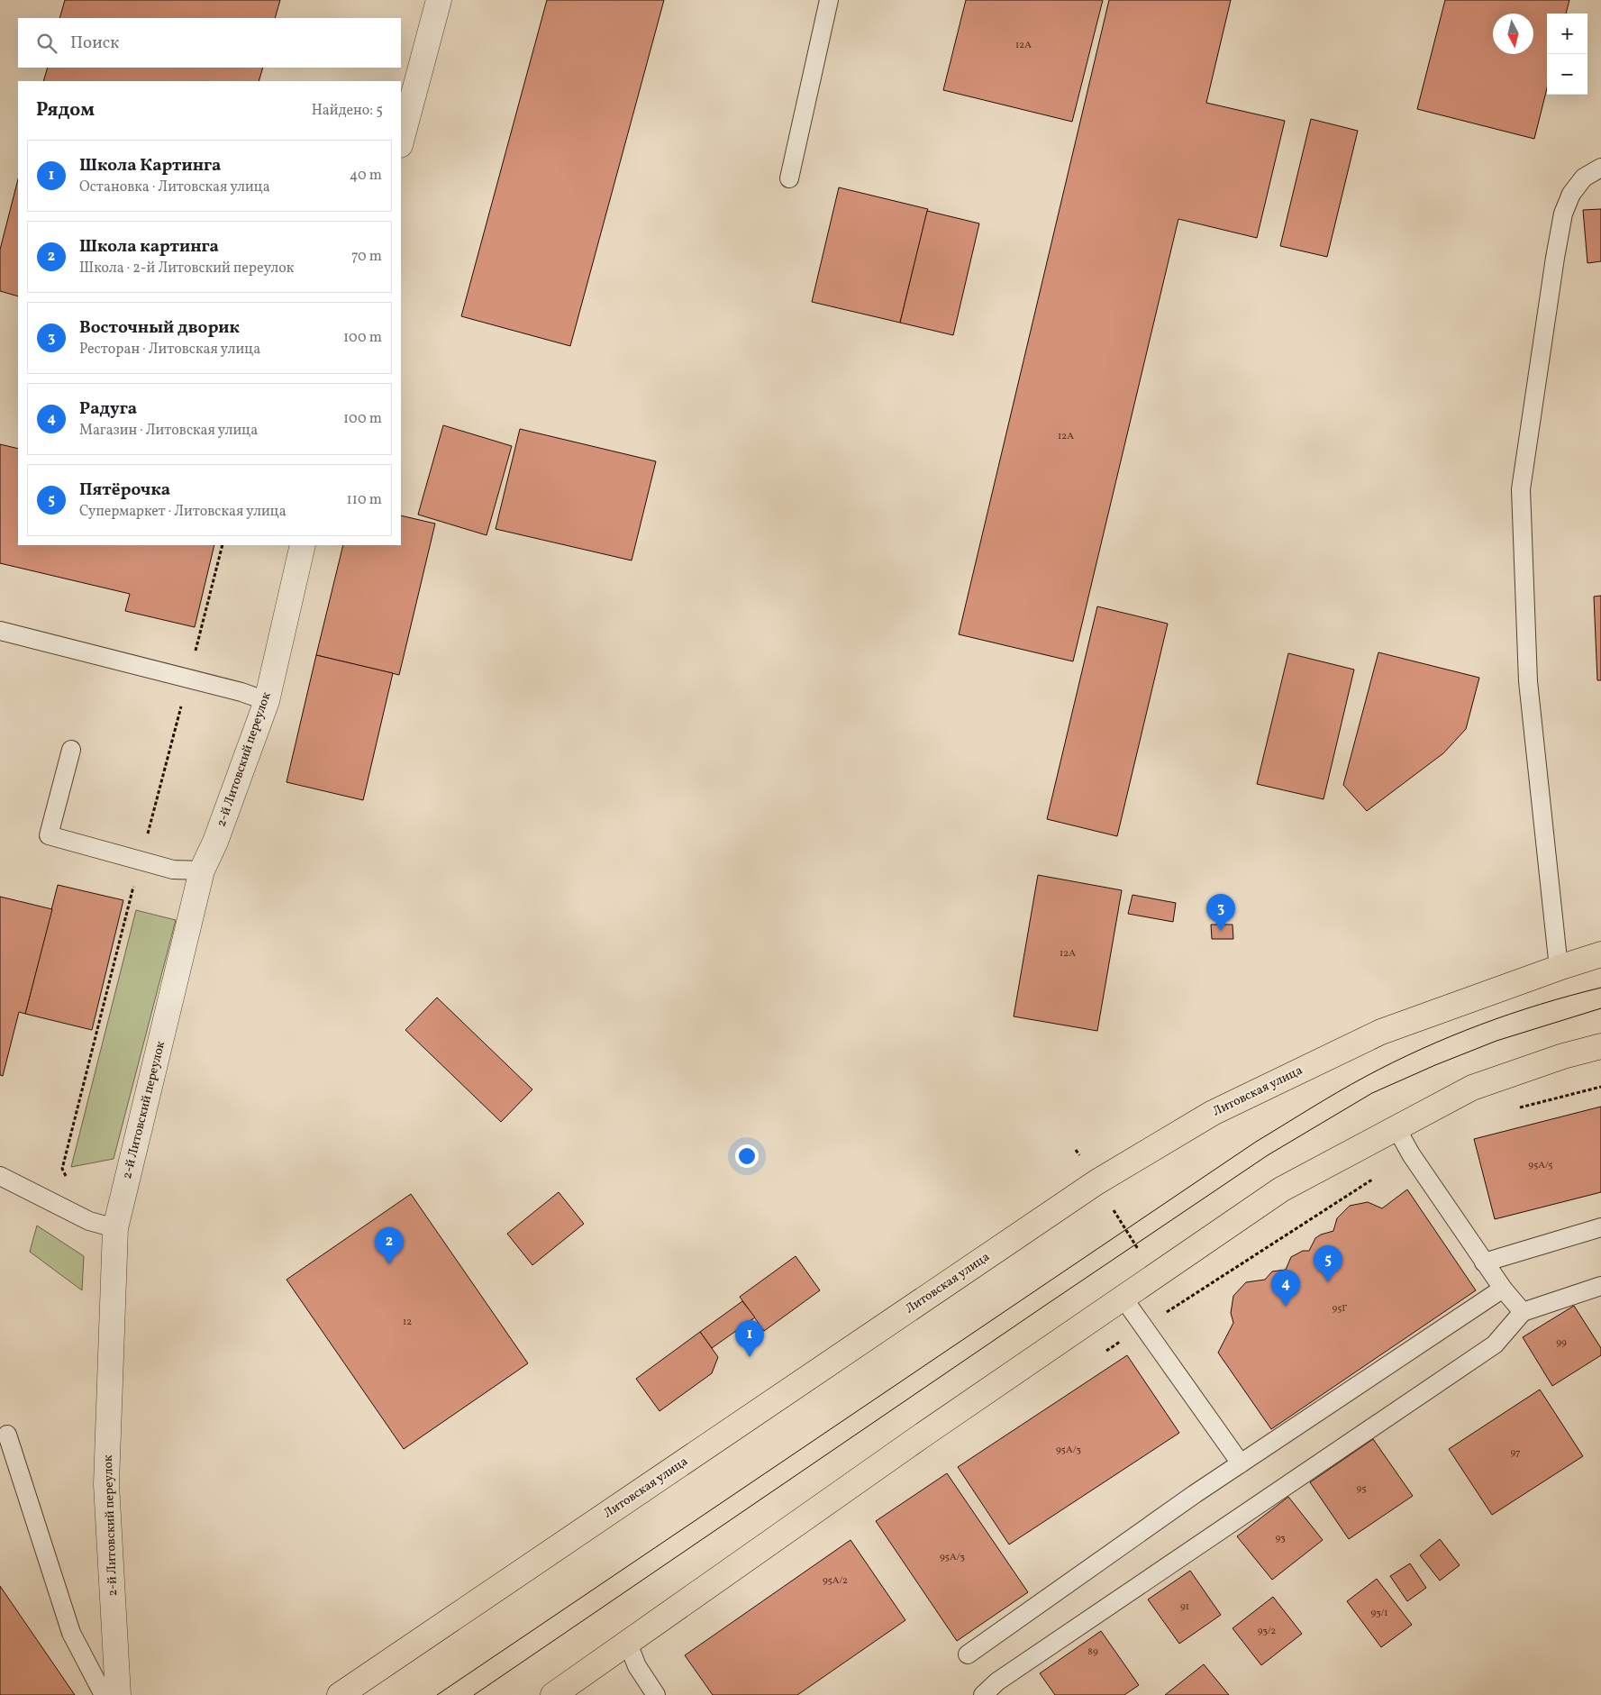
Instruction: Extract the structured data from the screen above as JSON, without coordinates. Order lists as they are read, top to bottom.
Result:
{
  "streets": {
    "main road": ["Литовская улица"],
    "street": ["2-й Литовский переулок"]
  },
  "house_numbers": [
    "12А",
    "12А",
    "12А",
    "95А/5",
    "95Г",
    "12",
    "99",
    "95А/3",
    "97",
    "95",
    "93",
    "95А/3",
    "95А/2",
    "91",
    "93/1",
    "93/2",
    "89"
  ],
  "north": "bottom",
  "page": {
    "map_buttons": ["+", "−"],
    "search": "Поиск",
    "heading": ["Рядом", "Найдено: 5"],
    "list": [
      {
        "mark": "1",
        "name": "Школа Картинга",
        "note": "Остановка · Литовская улица",
        "value": "40 m"
      },
      {
        "mark": "2",
        "name": "Школа картинга",
        "note": "Школа · 2-й Литовский переулок",
        "value": "70 m"
      },
      {
        "mark": "3",
        "name": "Восточный дворик",
        "note": "Ресторан · Литовская улица",
        "value": "100 m"
      },
      {
        "mark": "4",
        "name": "Радуга",
        "note": "Магазин · Литовская улица",
        "value": "100 m"
      },
      {
        "mark": "5",
        "name": "Пятёрочка",
        "note": "Супермаркет · Литовская улица",
        "value": "110 m"
      }
    ],
    "pins": [
      "3",
      "2",
      "5",
      "4",
      "1"
    ]
  }
}
